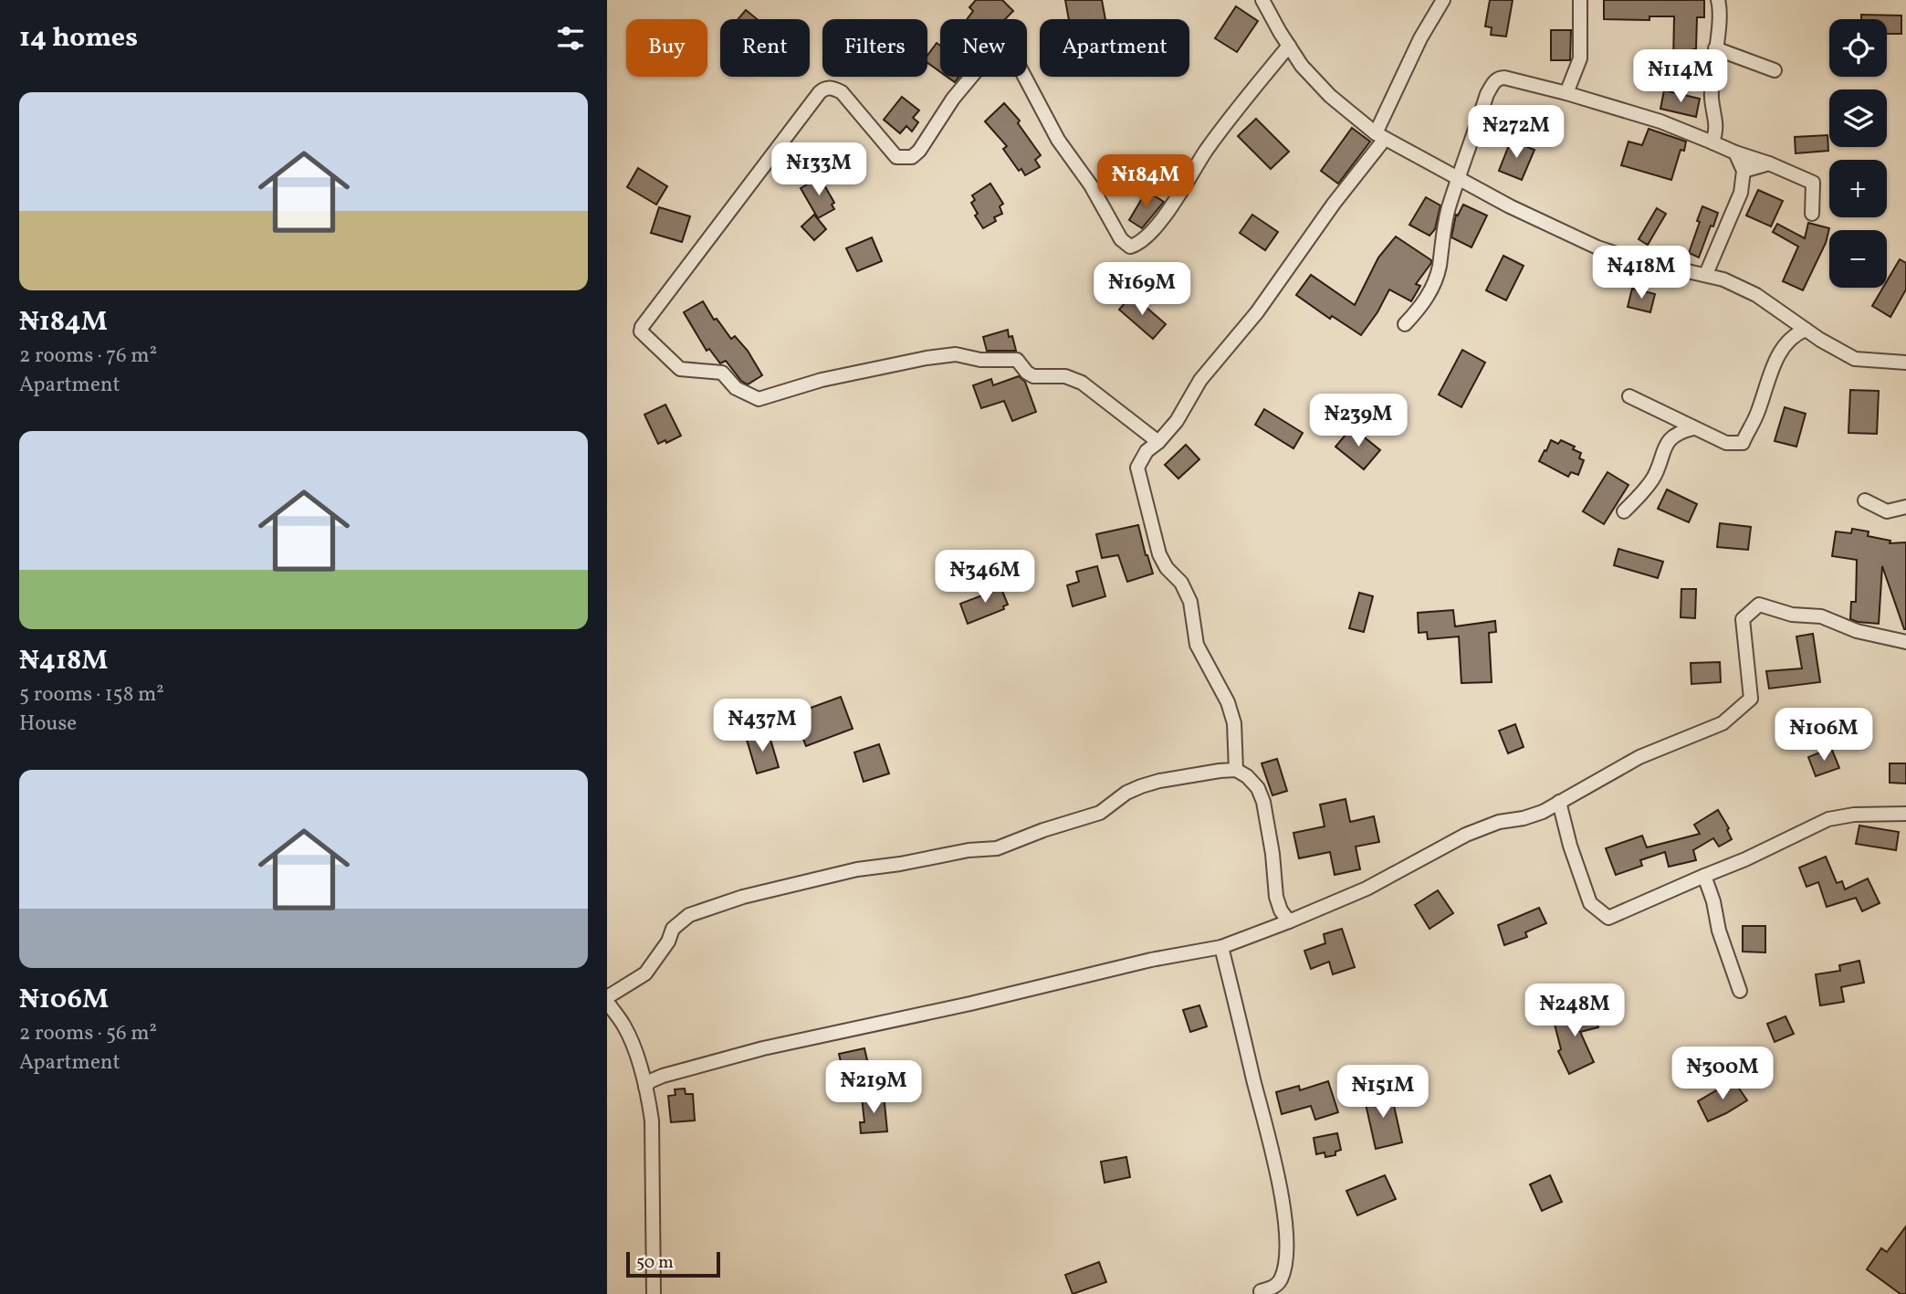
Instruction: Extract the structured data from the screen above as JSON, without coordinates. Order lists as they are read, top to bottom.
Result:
{
  "scale_bar": "50 m",
  "page": {
    "heading": "14 homes",
    "map_buttons": ["+", "−"],
    "chip": [
      "Buy",
      "Rent",
      "Filters",
      "New",
      "Apartment"
    ],
    "price": [
      "₦114M",
      "₦272M",
      "₦133M",
      "₦184M",
      "₦418M",
      "₦169M",
      "₦239M",
      "₦346M",
      "₦437M",
      "₦106M",
      "₦248M",
      "₦300M",
      "₦219M",
      "₦151M"
    ],
    "list": [
      {
        "name": "₦184M",
        "note": "2 rooms · 76 m² · Apartment"
      },
      {
        "name": "₦418M",
        "note": "5 rooms · 158 m² · House"
      },
      {
        "name": "₦106M",
        "note": "2 rooms · 56 m² · Apartment"
      }
    ],
    "scale": "50 m"
  }
}
